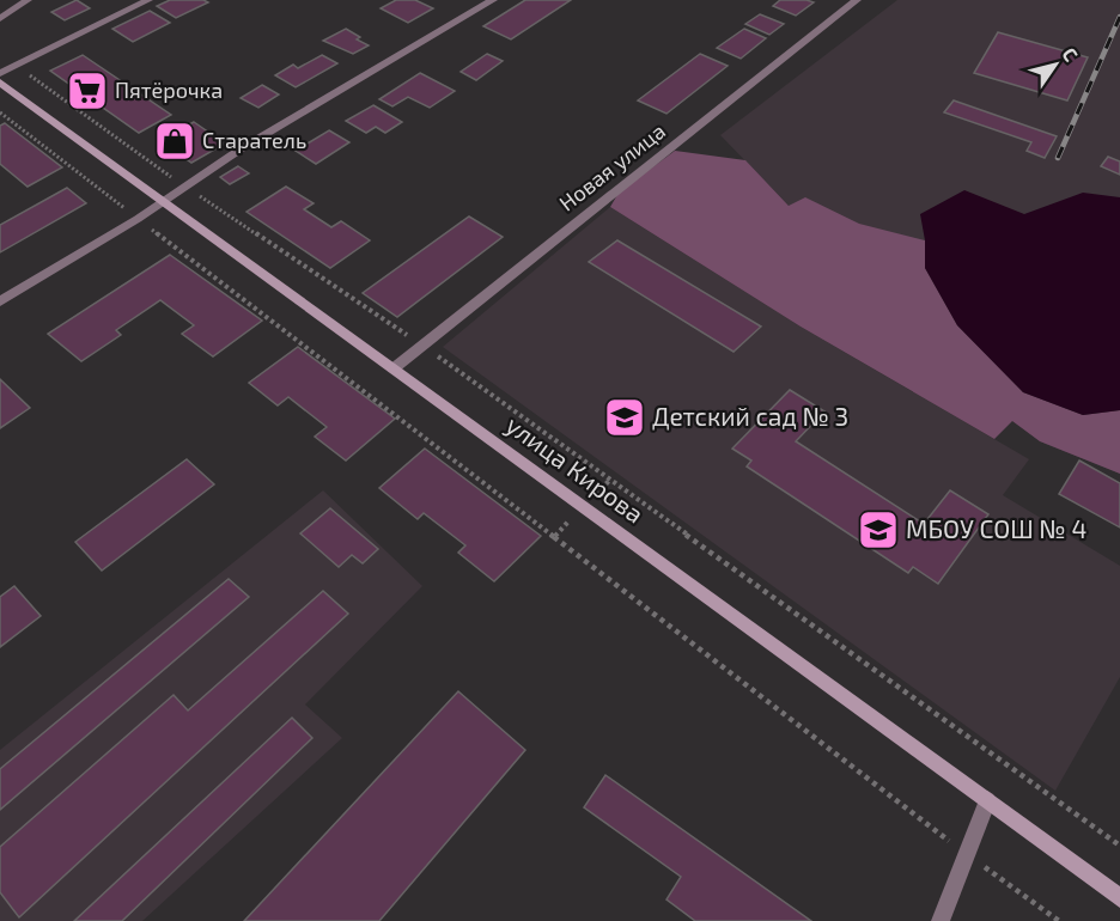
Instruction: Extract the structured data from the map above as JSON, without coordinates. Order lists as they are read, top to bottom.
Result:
{
  "streets": {
    "street": ["Новая улица", "улица Кирова"]
  },
  "crossings": [
    ["Новая улица", "улица Кирова"]
  ],
  "places": {
    "supermarket": ["Пятёрочка"],
    "shop": ["Старатель"],
    "school or university": ["Детский сад № 3", "МБОУ СОШ № 4"]
  },
  "north": "top right"
}
